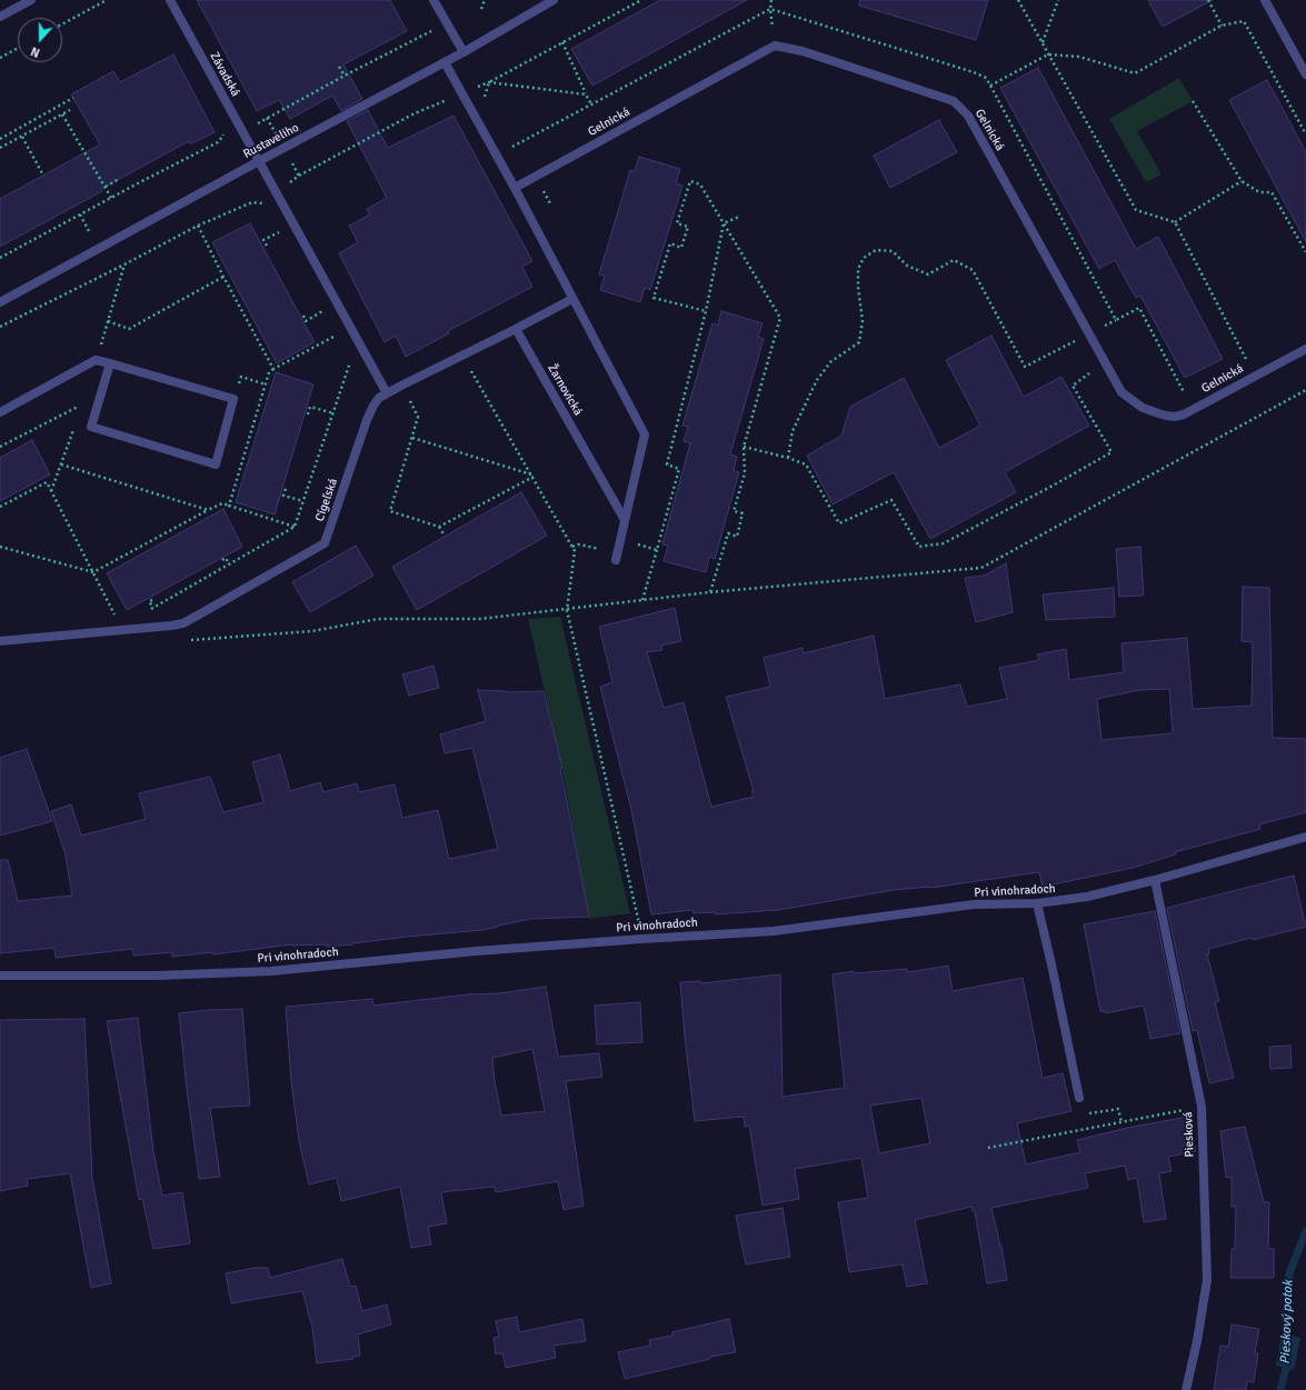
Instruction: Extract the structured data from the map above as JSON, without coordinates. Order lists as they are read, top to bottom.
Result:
{
  "streets": {
    "street": [
      "Závadská",
      "Gelnická",
      "Rustaveliho",
      "Žarnovická",
      "Cígeľská",
      "Pri vinohradoch",
      "Piesková"
    ]
  },
  "crossings": [
    ["Závadská", "Rustaveliho"],
    ["Žarnovická", "Cígeľská"],
    ["Pri vinohradoch", "Piesková"]
  ],
  "water": ["Pieskový potok"],
  "north": "bottom"
}
